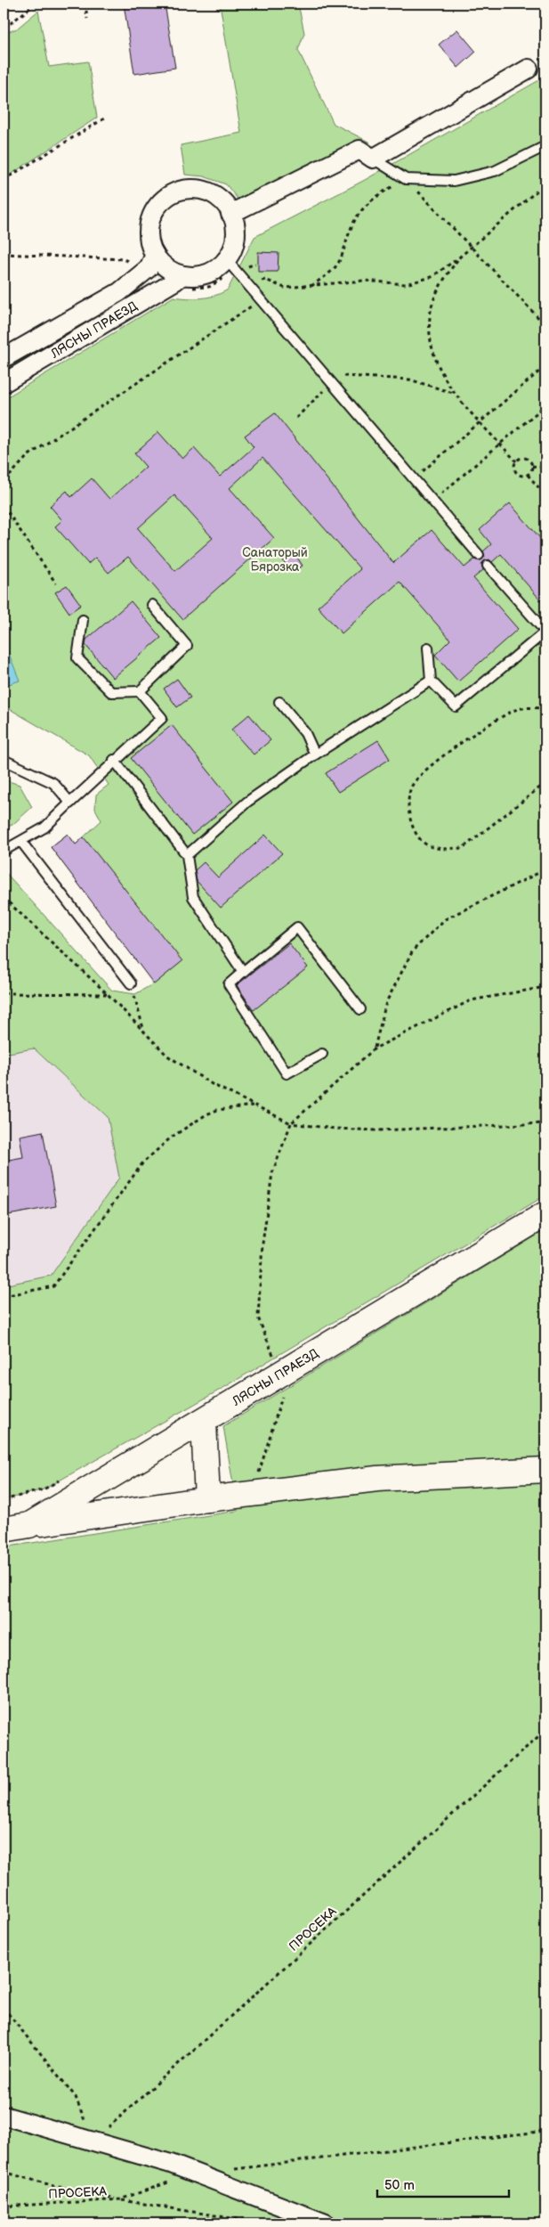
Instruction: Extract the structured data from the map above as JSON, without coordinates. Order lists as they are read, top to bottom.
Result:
{
  "streets": {
    "street": ["ЛЯСНЫ ПРАЕЗД"],
    "path": ["ПРОСЕКА"]
  },
  "parks": ["Санаторый Бярозка"],
  "scale_bar": "50 m"
}
